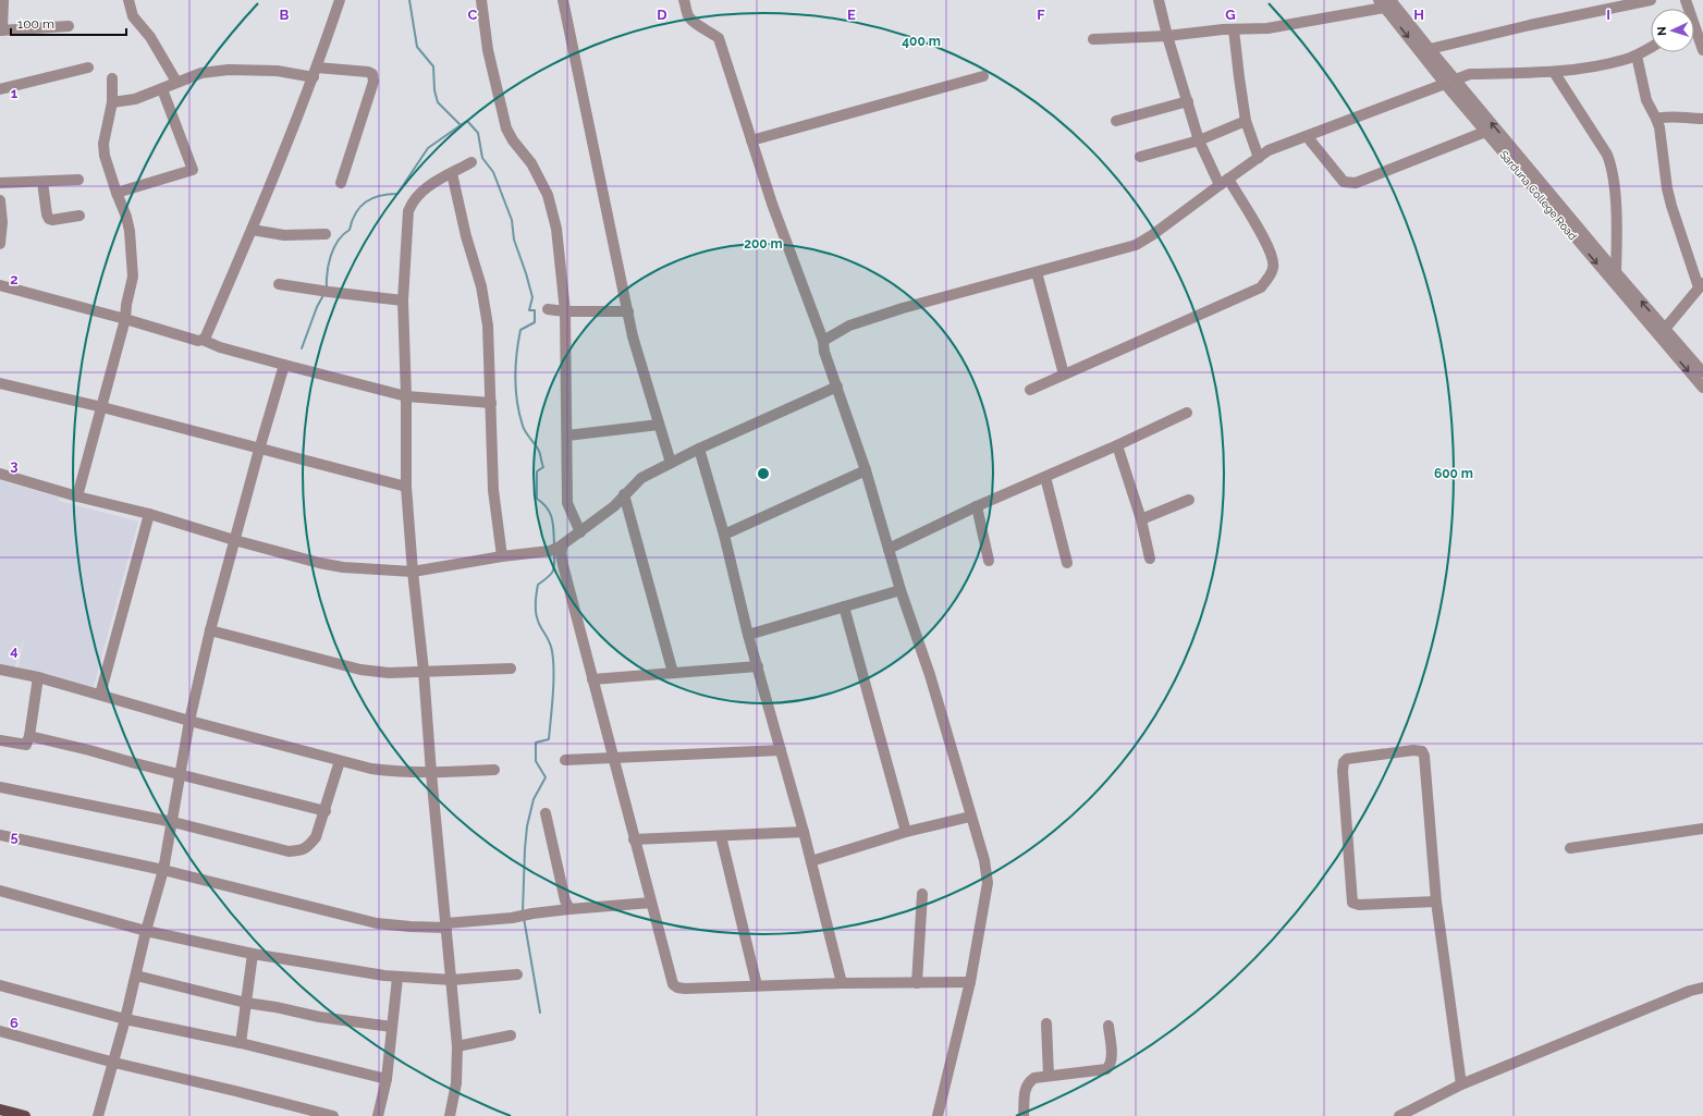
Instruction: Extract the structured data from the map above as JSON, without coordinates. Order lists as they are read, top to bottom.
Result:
{
  "streets": {
    "street": ["Sarduna College Road"]
  },
  "scale_bar": "100 m",
  "north": "left",
  "grid": {
    "columns": [
      "B",
      "C",
      "D",
      "E",
      "F",
      "G",
      "H",
      "I"
    ],
    "rows": [
      "1",
      "2",
      "3",
      "4",
      "5",
      "6"
    ]
  },
  "rings": ["400 m", "200 m", "600 m"]
}
